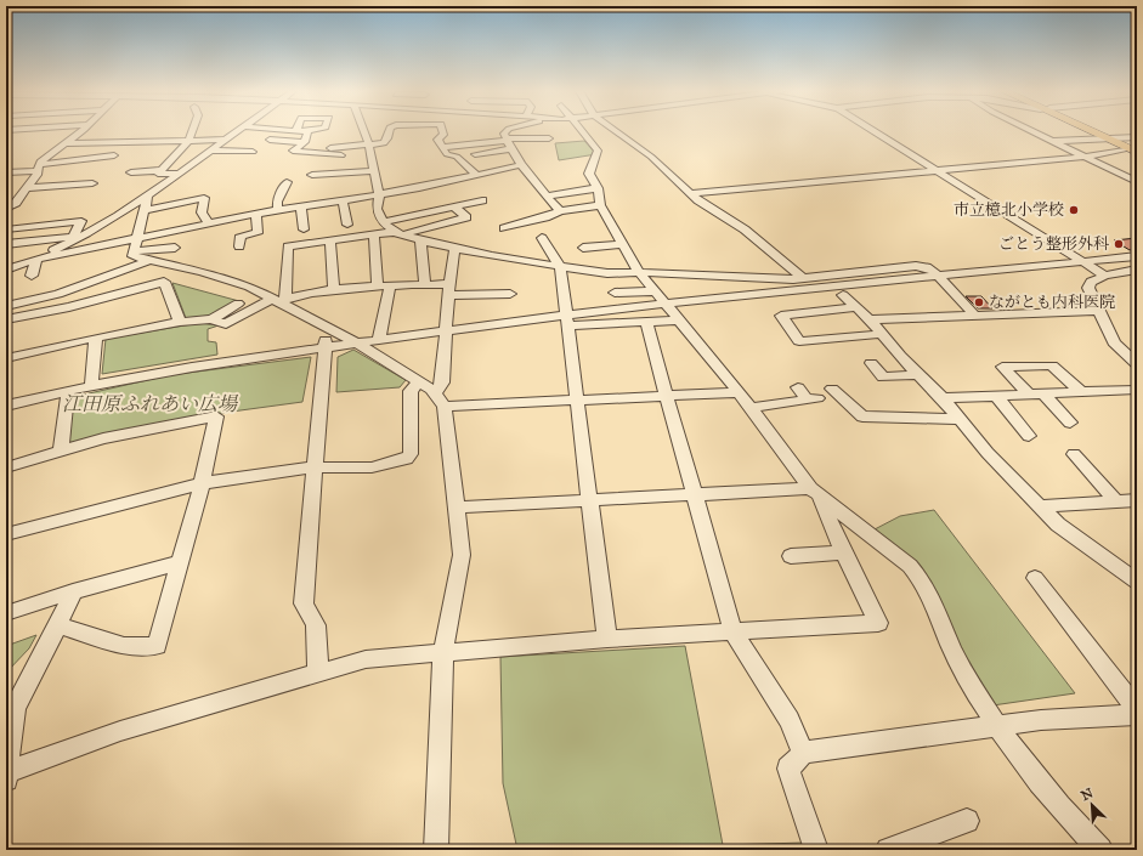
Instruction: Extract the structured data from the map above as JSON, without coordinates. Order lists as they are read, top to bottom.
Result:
{
  "parks": ["江田原ふれあい広場"],
  "places": ["市立檍北小学校", "ごとう整形外科", "ながとも内科医院"],
  "north": "top left"
}
